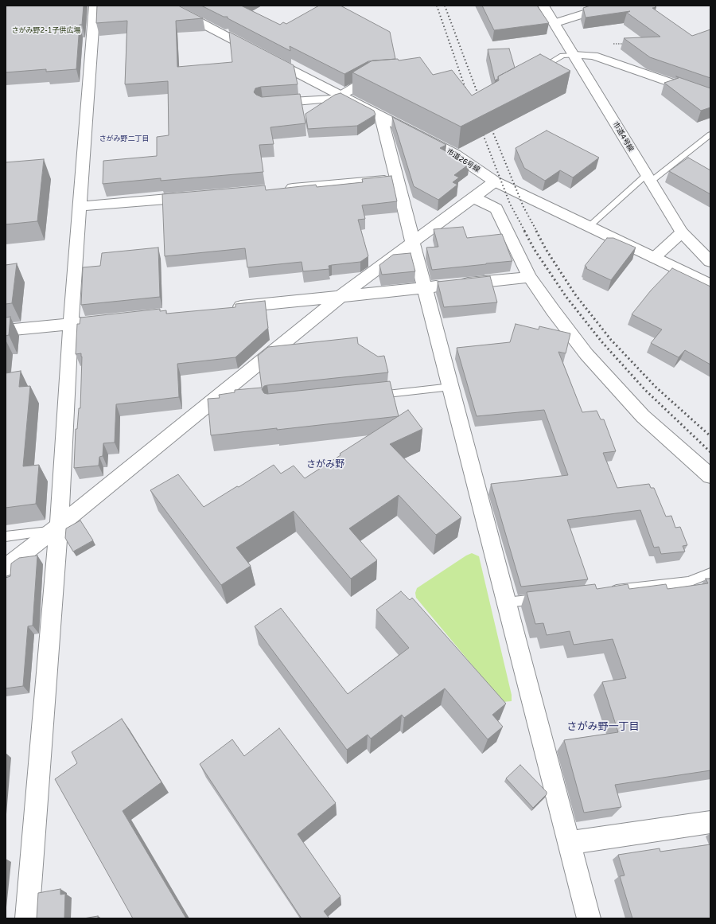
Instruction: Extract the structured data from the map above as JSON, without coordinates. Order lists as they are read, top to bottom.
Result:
{
  "streets": {
    "street": ["市道4号線", "市道26号線"]
  },
  "districts": ["さがみ野二丁目", "さがみ野", "さがみ野一丁目"],
  "parks": ["さがみ野2-1子供広場"]
}
